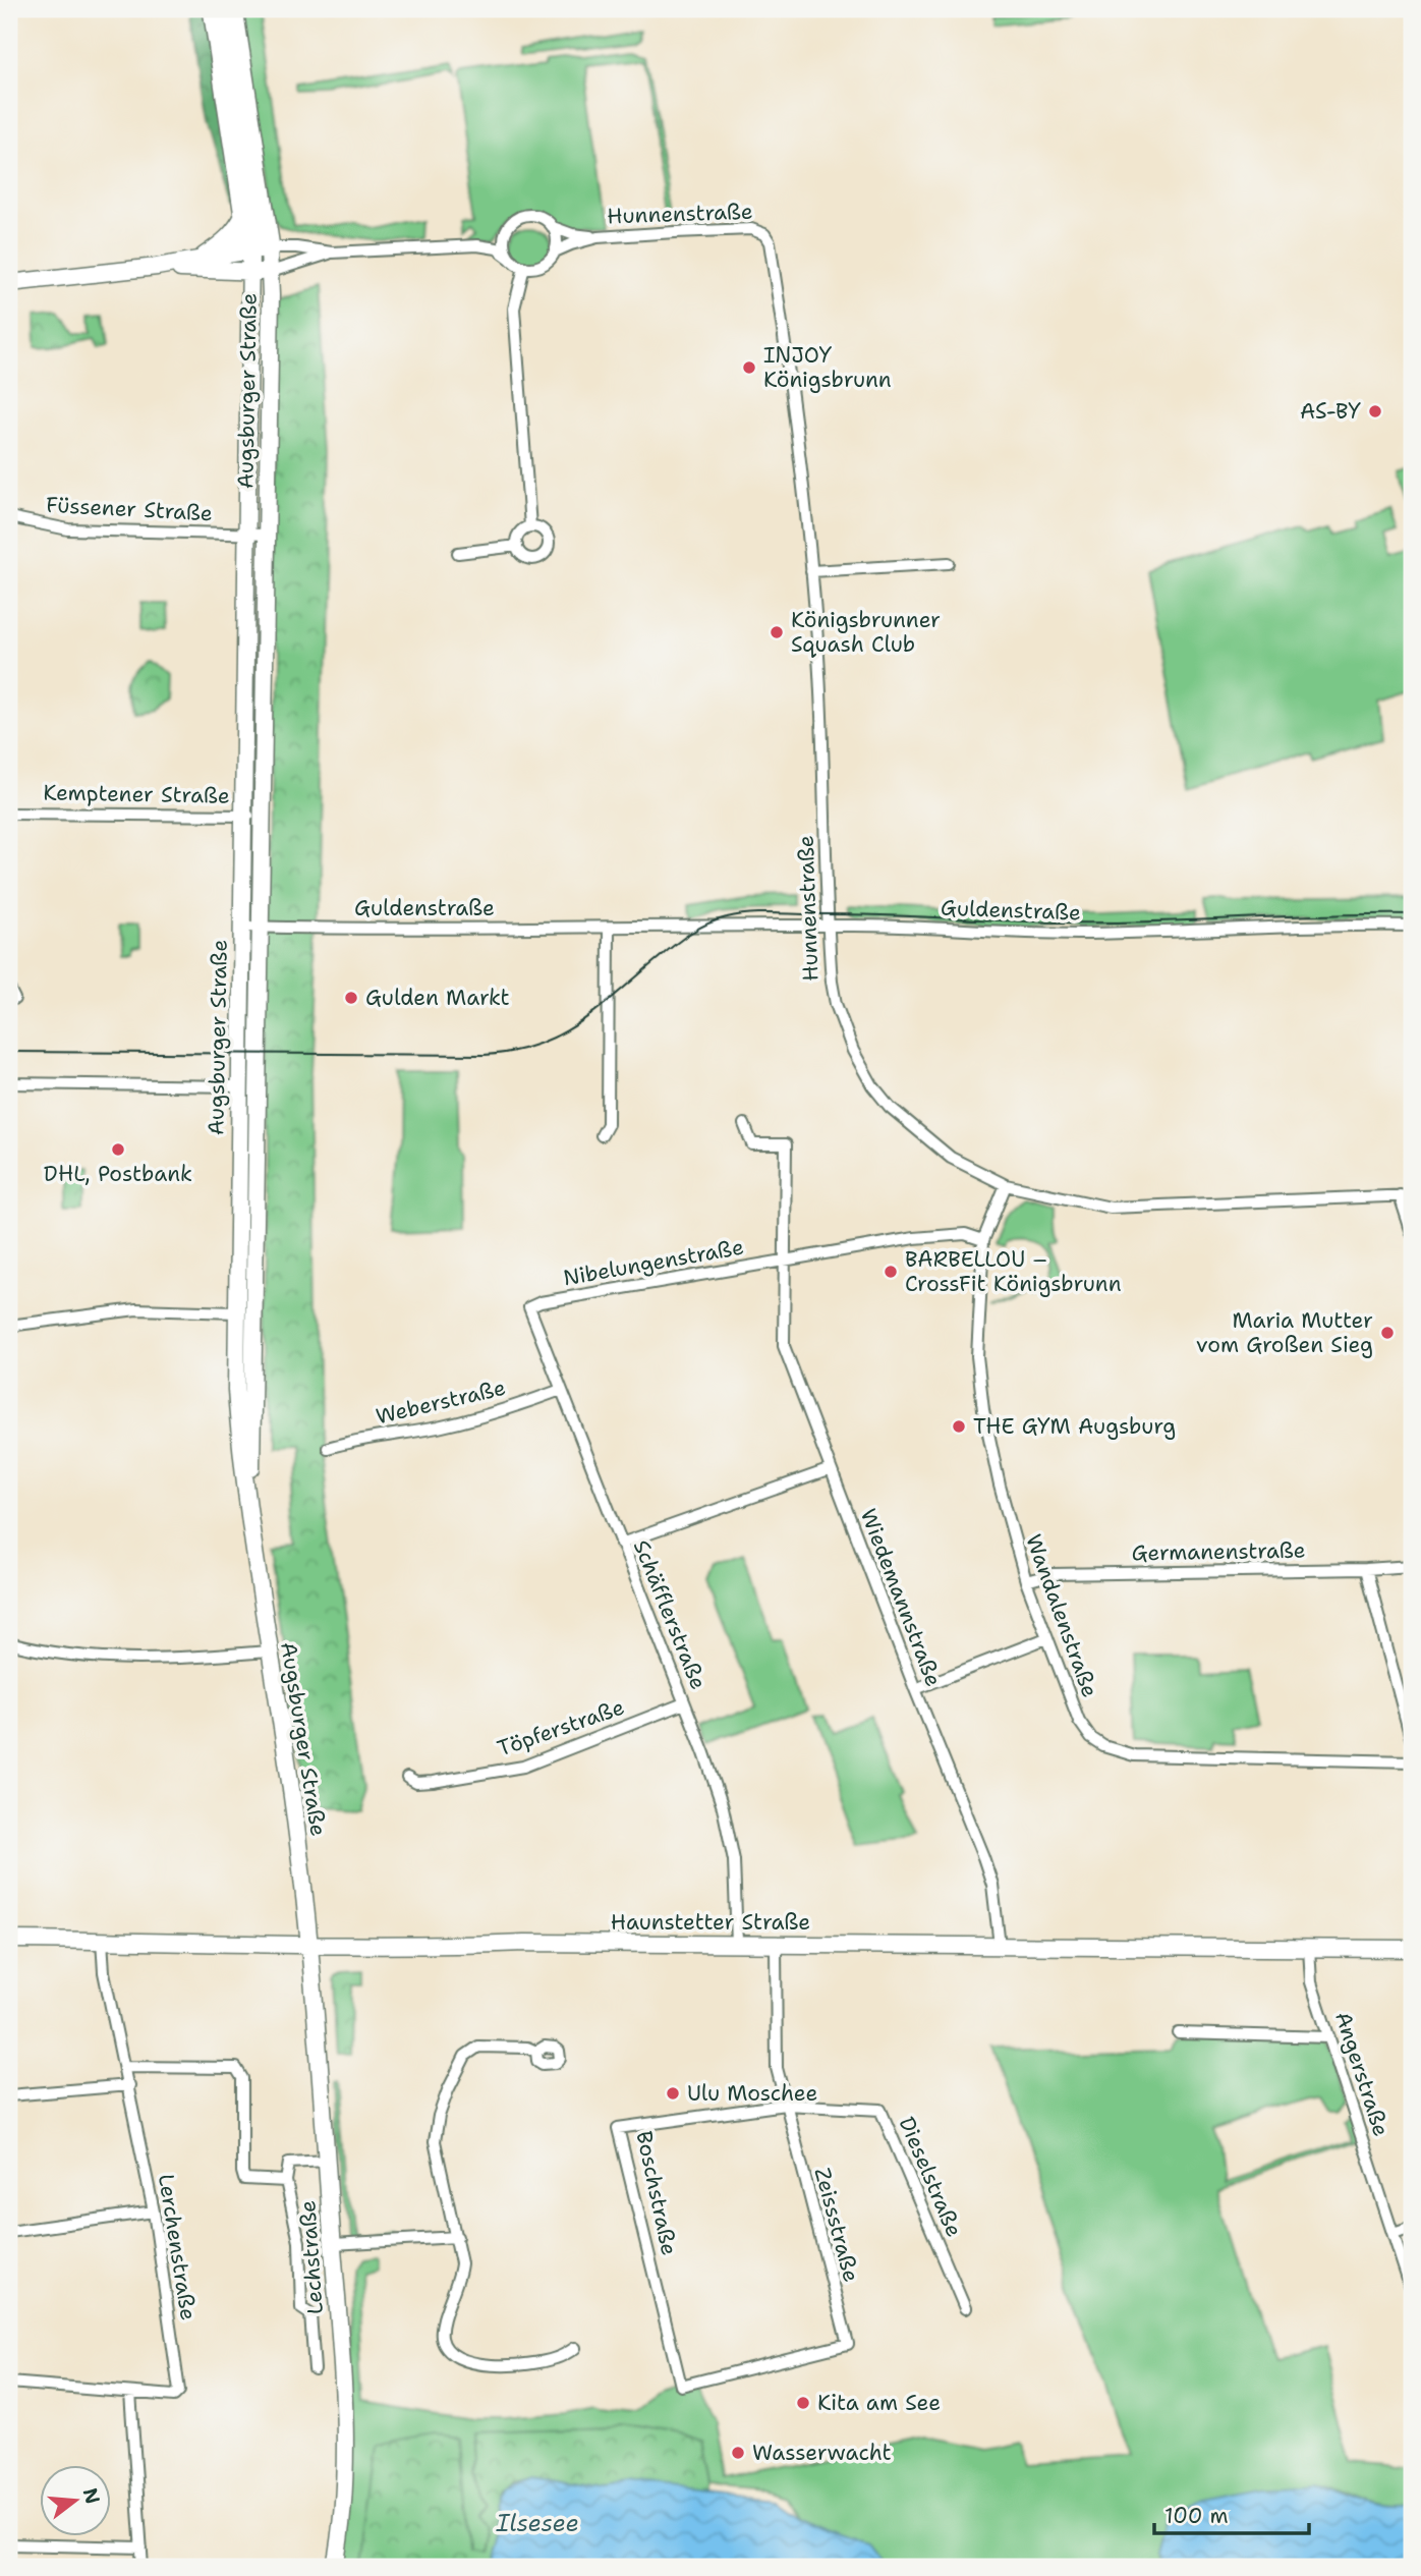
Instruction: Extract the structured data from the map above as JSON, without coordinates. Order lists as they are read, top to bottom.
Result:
{
  "streets": {
    "street": [
      "Hunnenstraße",
      "Augsburger Straße",
      "Füssener Straße",
      "Kemptener Straße",
      "Guldenstraße",
      "Nibelungenstraße",
      "Weberstraße",
      "Germanenstraße",
      "Wiedemannstraße",
      "Schäfflerstraße",
      "Wandalenstraße",
      "Töpferstraße",
      "Haunstetter Straße",
      "Angerstraße",
      "Dieselstraße",
      "Boschstraße",
      "Zeissstraße",
      "Lerchenstraße",
      "Lechstraße"
    ]
  },
  "crossings": [
    ["Hunnenstraße", "Augsburger Straße"],
    ["Hunnenstraße", "Guldenstraße"],
    ["Hunnenstraße", "Wandalenstraße"],
    ["Augsburger Straße", "Füssener Straße"],
    ["Augsburger Straße", "Kemptener Straße"],
    ["Augsburger Straße", "Guldenstraße"],
    ["Augsburger Straße", "Haunstetter Straße"],
    ["Augsburger Straße", "Lechstraße"],
    ["Nibelungenstraße", "Wiedemannstraße"],
    ["Nibelungenstraße", "Schäfflerstraße"],
    ["Nibelungenstraße", "Wandalenstraße"],
    ["Weberstraße", "Schäfflerstraße"],
    ["Germanenstraße", "Wandalenstraße"],
    ["Wiedemannstraße", "Haunstetter Straße"],
    ["Schäfflerstraße", "Töpferstraße"],
    ["Schäfflerstraße", "Haunstetter Straße"],
    ["Haunstetter Straße", "Angerstraße"],
    ["Haunstetter Straße", "Zeissstraße"],
    ["Haunstetter Straße", "Lerchenstraße"],
    ["Haunstetter Straße", "Lechstraße"],
    ["Dieselstraße", "Boschstraße"],
    ["Dieselstraße", "Zeissstraße"],
    ["Boschstraße", "Zeissstraße"]
  ],
  "water": ["Ilsesee"],
  "places": [
    "INJOY Königsbrunn",
    "AS-BY",
    "Königsbrunner Squash Club",
    "Gulden Markt",
    "DHL, Postbank",
    "BARBELLOU – CrossFit Königsbrunn",
    "Maria Mutter vom Großen Sieg",
    "THE GYM Augsburg",
    "Ulu Moschee",
    "Kita am See",
    "Wasserwacht"
  ],
  "scale_bar": "100 m",
  "north": "right"
}
